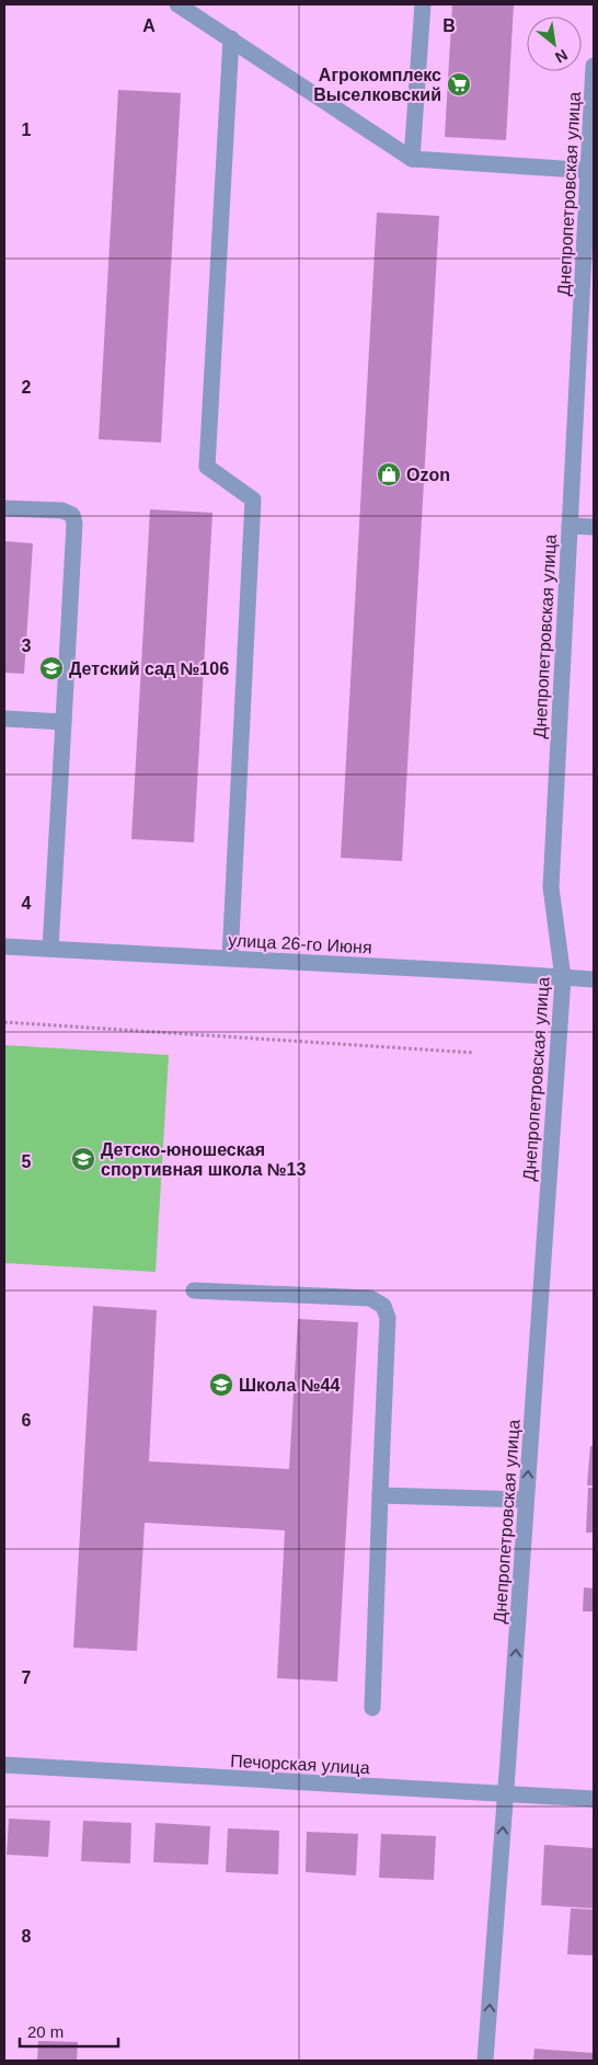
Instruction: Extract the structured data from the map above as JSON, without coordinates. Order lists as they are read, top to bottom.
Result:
{
  "streets": {
    "street": ["Днепропетровская улица", "улица 26-го Июня", "Печорская улица"]
  },
  "crossings": [
    ["Днепропетровская улица", "улица 26-го Июня"],
    ["Днепропетровская улица", "Печорская улица"]
  ],
  "one_way": ["Днепропетровская улица"],
  "places": {
    "supermarket": ["Агрокомплекс Выселковский"],
    "shop": ["Ozon"],
    "school or university": ["Детский сад №106", "Детско-юношеская спортивная школа №13", "Школа №44"]
  },
  "scale_bar": "20 m",
  "north": "bottom right",
  "grid": {
    "columns": ["A", "B"],
    "rows": [
      "1",
      "2",
      "3",
      "4",
      "5",
      "6",
      "7",
      "8"
    ]
  }
}
